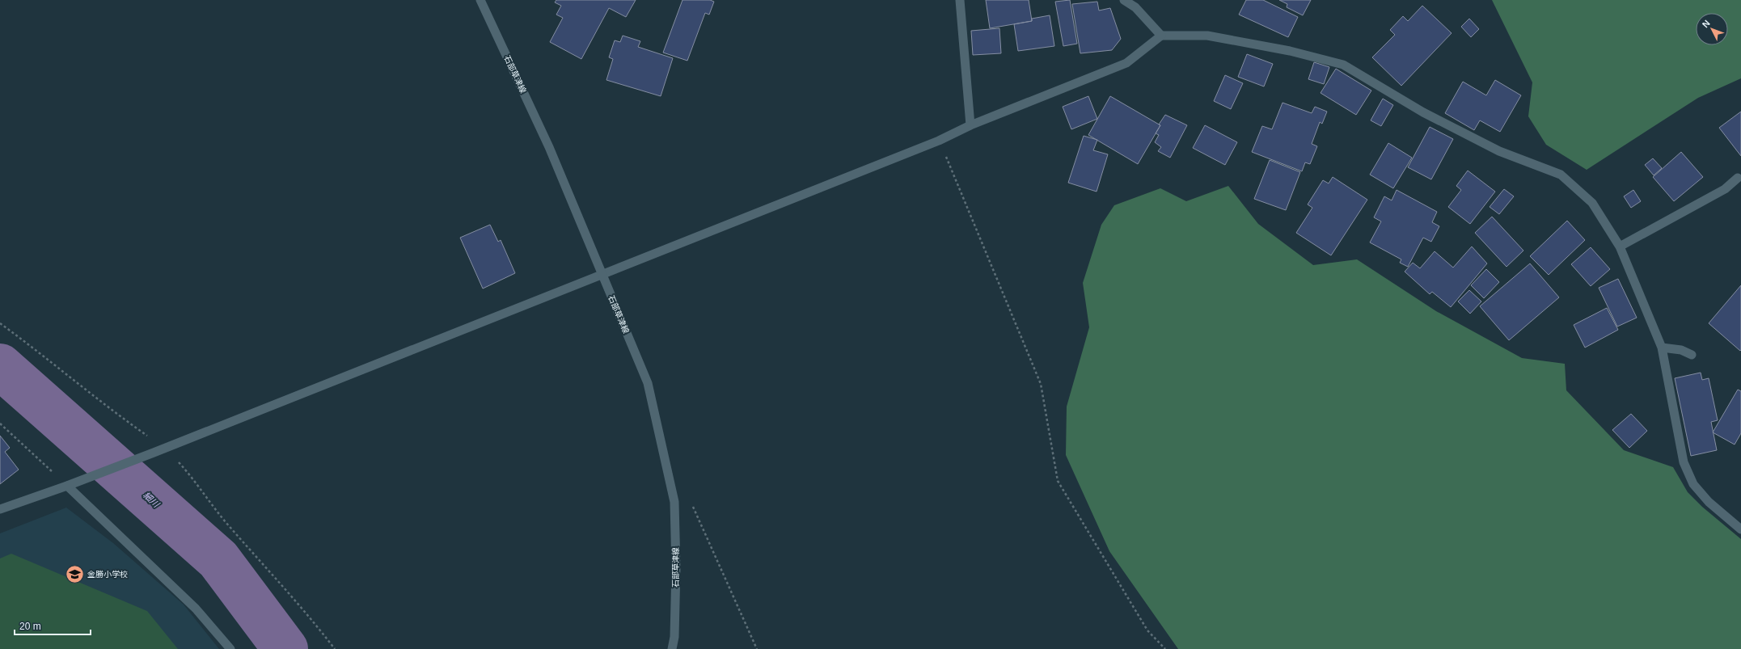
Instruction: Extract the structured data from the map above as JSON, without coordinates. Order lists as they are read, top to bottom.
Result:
{
  "streets": {
    "street": ["石部草津線"]
  },
  "water": ["細川"],
  "places": {
    "school or university": ["金勝小学校"]
  },
  "scale_bar": "20 m",
  "north": "top left"
}
